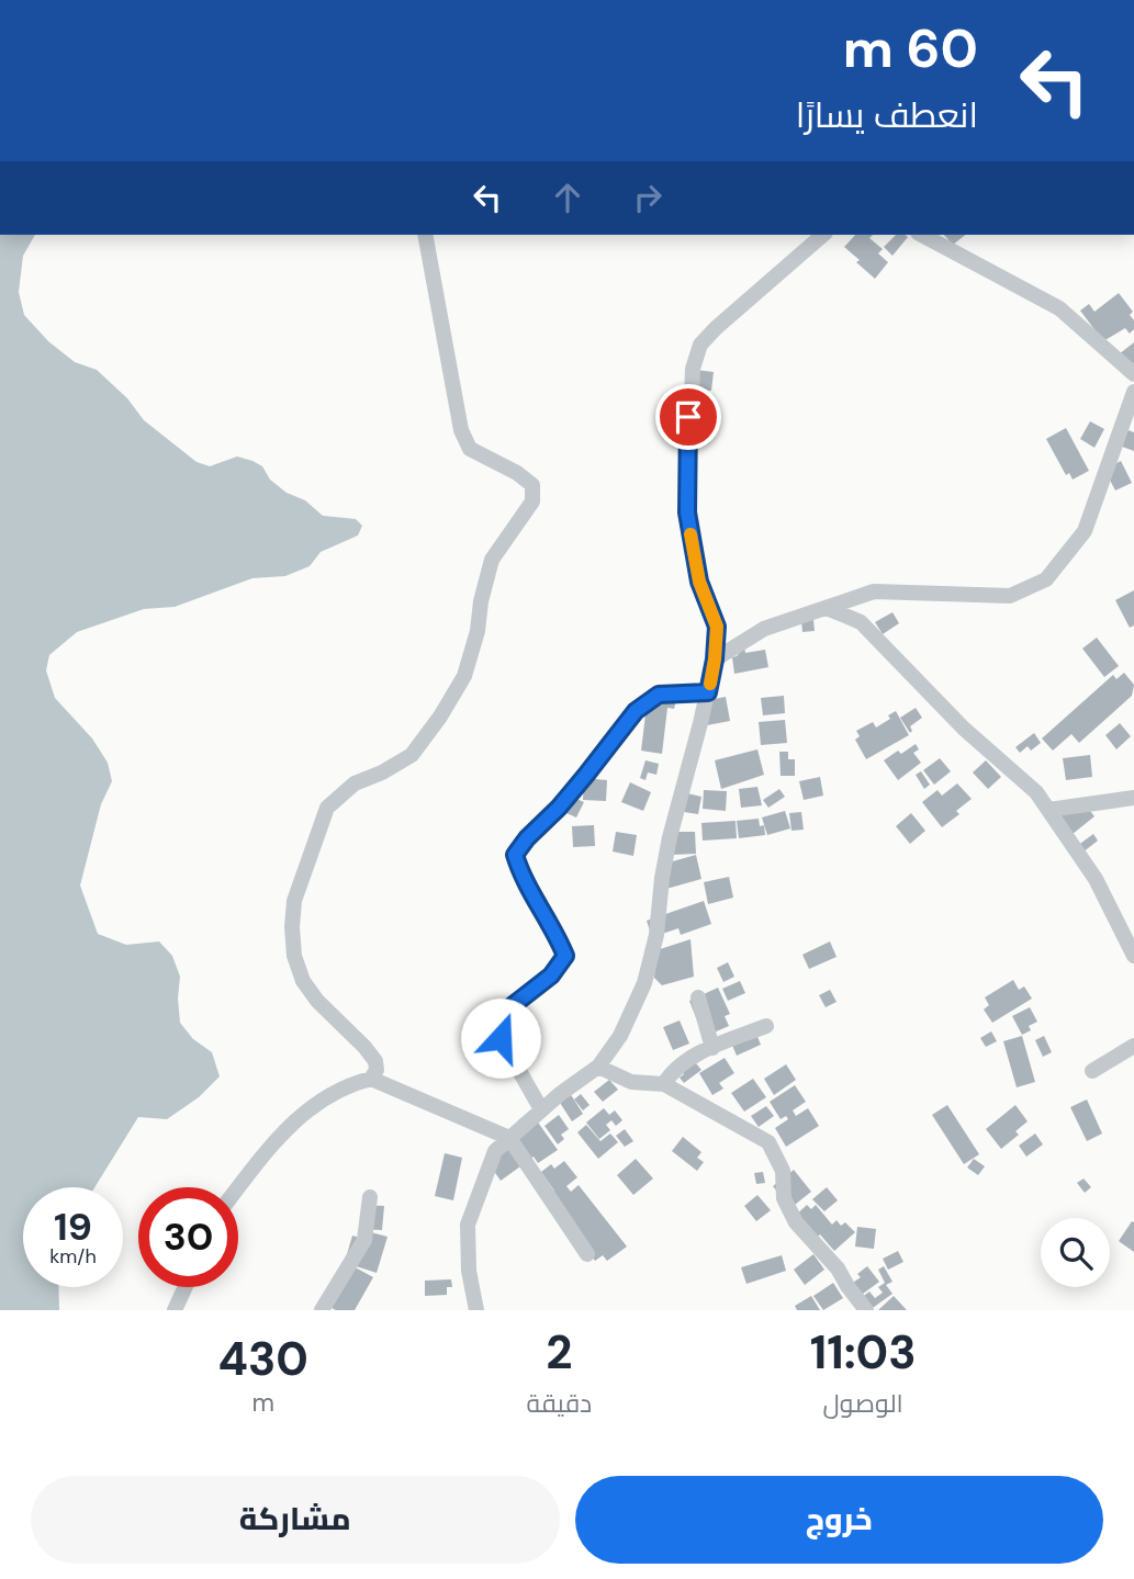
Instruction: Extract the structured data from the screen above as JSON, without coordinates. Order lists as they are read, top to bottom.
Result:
{
  "page": {
    "turn": ["60 m", "انعطف يسارًا"],
    "speed": "19 km/h",
    "limit": "30",
    "eta": [
      "11:03",
      "الوصول",
      "2",
      "دقيقة",
      "430",
      "m"
    ],
    "buttons": ["خروج", "مشاركة"]
  }
}
